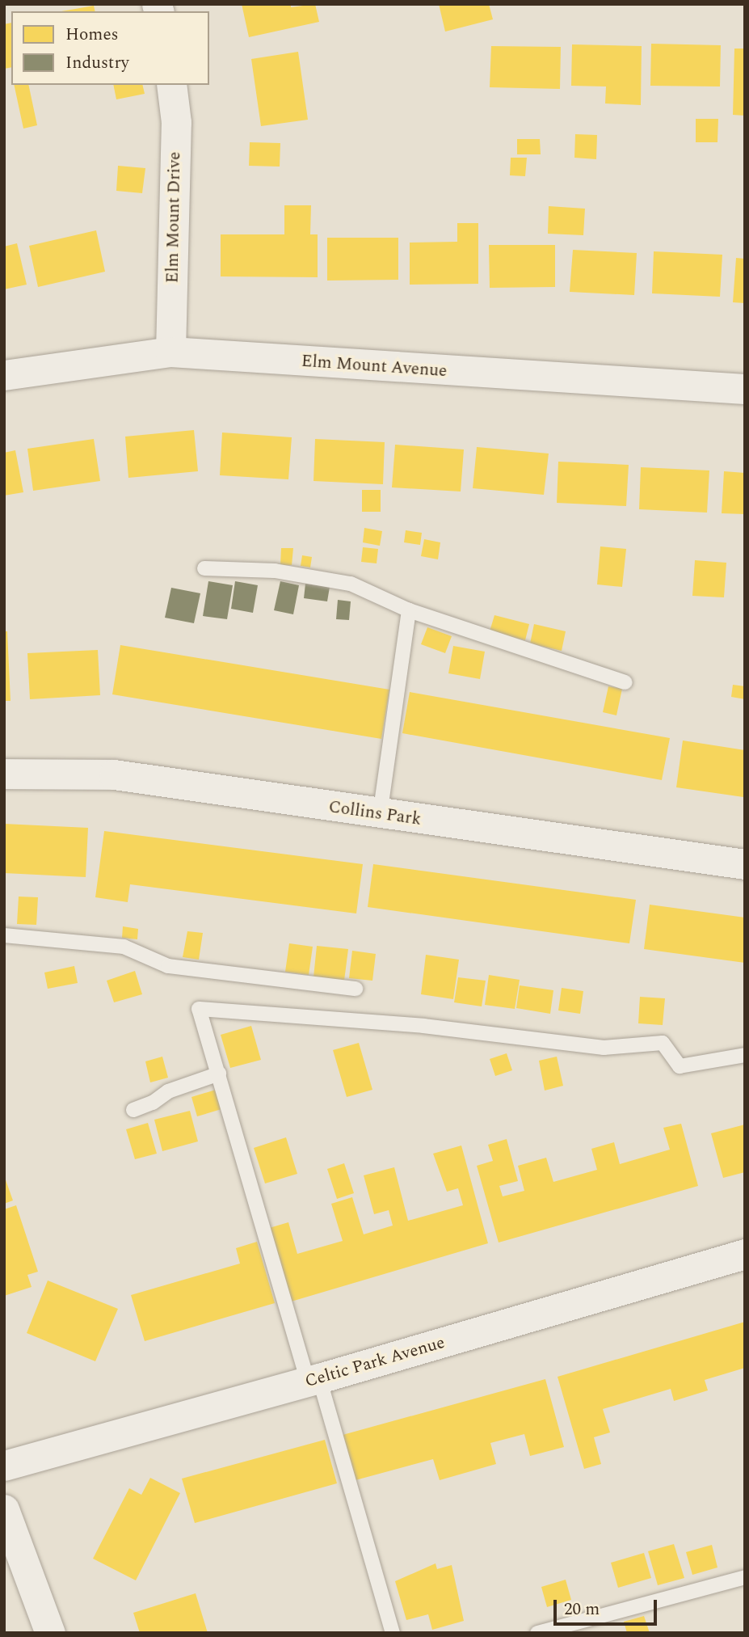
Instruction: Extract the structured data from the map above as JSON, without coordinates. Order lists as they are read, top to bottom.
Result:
{
  "streets": {
    "street": [
      "Elm Mount Drive",
      "Elm Mount Avenue",
      "Collins Park",
      "Celtic Park Avenue"
    ]
  },
  "crossings": [
    ["Elm Mount Drive", "Elm Mount Avenue"]
  ],
  "legend": ["Homes", "Industry"],
  "scale_bar": "20 m"
}
